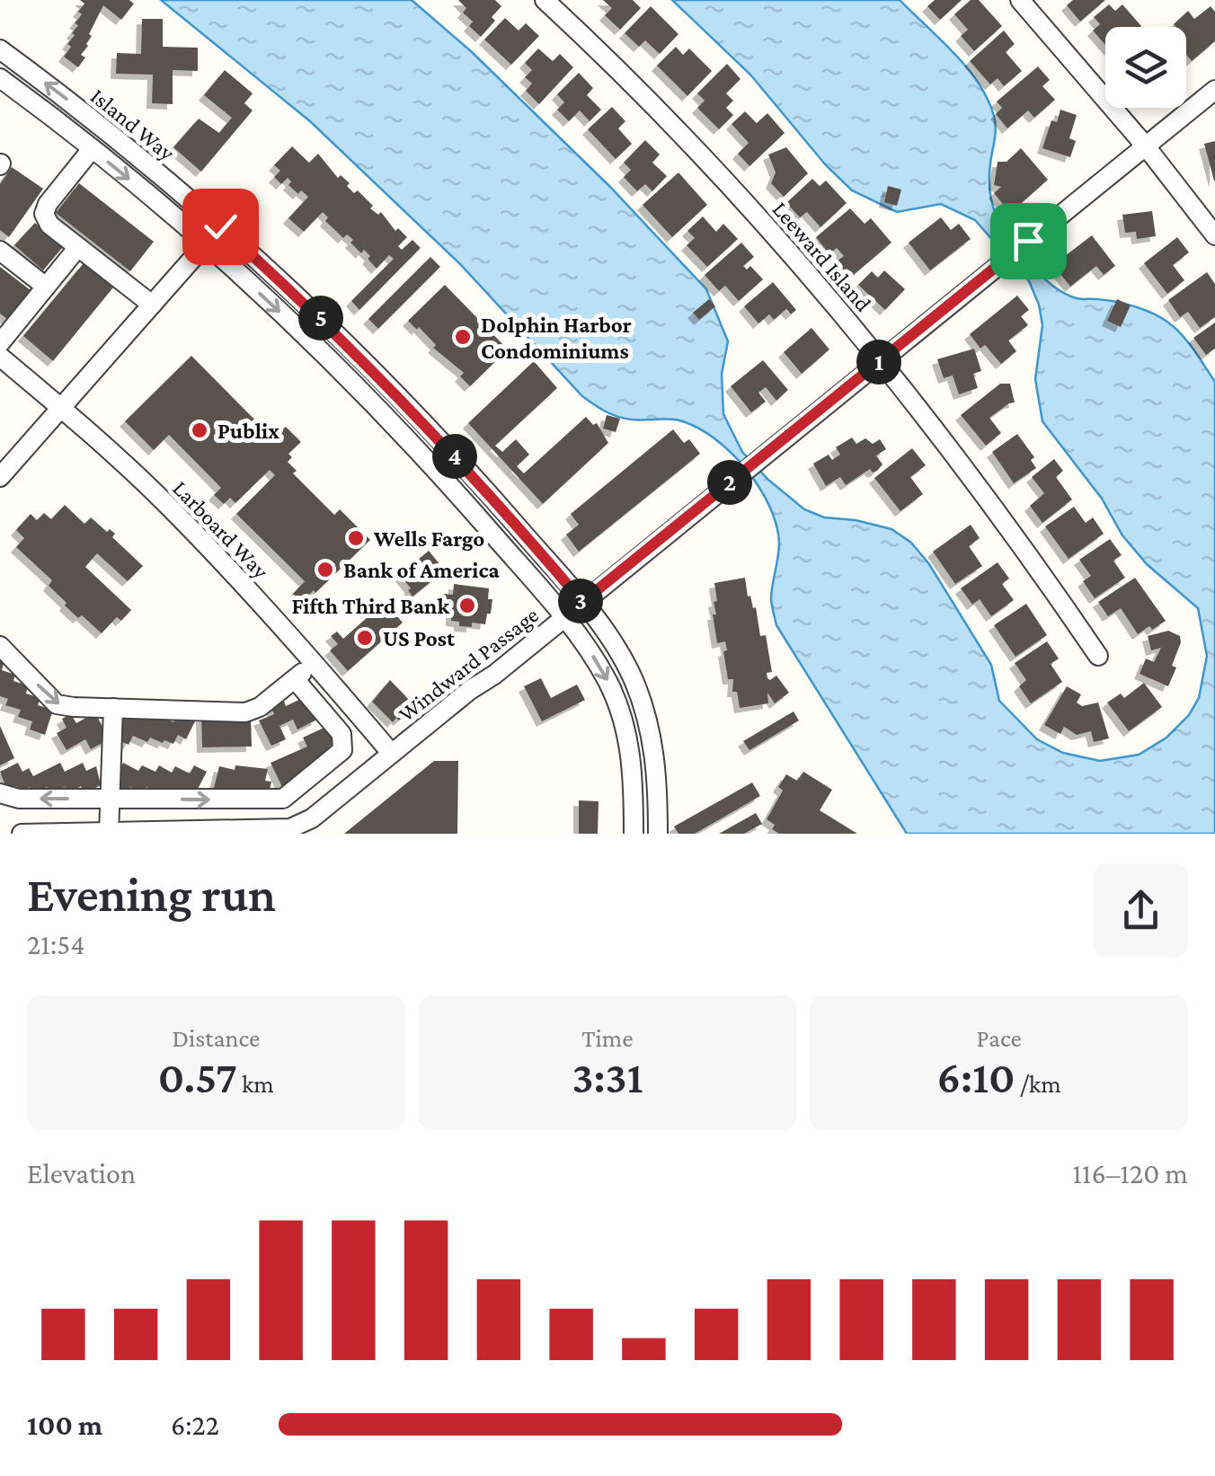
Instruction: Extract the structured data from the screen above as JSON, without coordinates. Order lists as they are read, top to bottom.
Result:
{
  "streets": {
    "street": [
      "Island Way",
      "Leeward Island",
      "Larboard Way",
      "Windward Passage"
    ]
  },
  "crossings": [
    ["Island Way", "Windward Passage"],
    ["Leeward Island", "Windward Passage"],
    ["Larboard Way", "Windward Passage"]
  ],
  "places": [
    "Dolphin Harbor Condominiums",
    "Publix",
    "Wells Fargo",
    "Bank of America",
    "Fifth Third Bank",
    "US Post"
  ],
  "page": {
    "pins": [
      "5",
      "1",
      "4",
      "2",
      "3"
    ],
    "heading": ["Evening run", "21:54"],
    "stats": [
      ["Distance", "0.57 km"],
      ["Time", "3:31"],
      ["Pace", "6:10 /km"]
    ],
    "chart": ["Elevation", "116–120 m"],
    "list": [
      {
        "name": "100 m",
        "note": "6:22"
      }
    ]
  }
}
